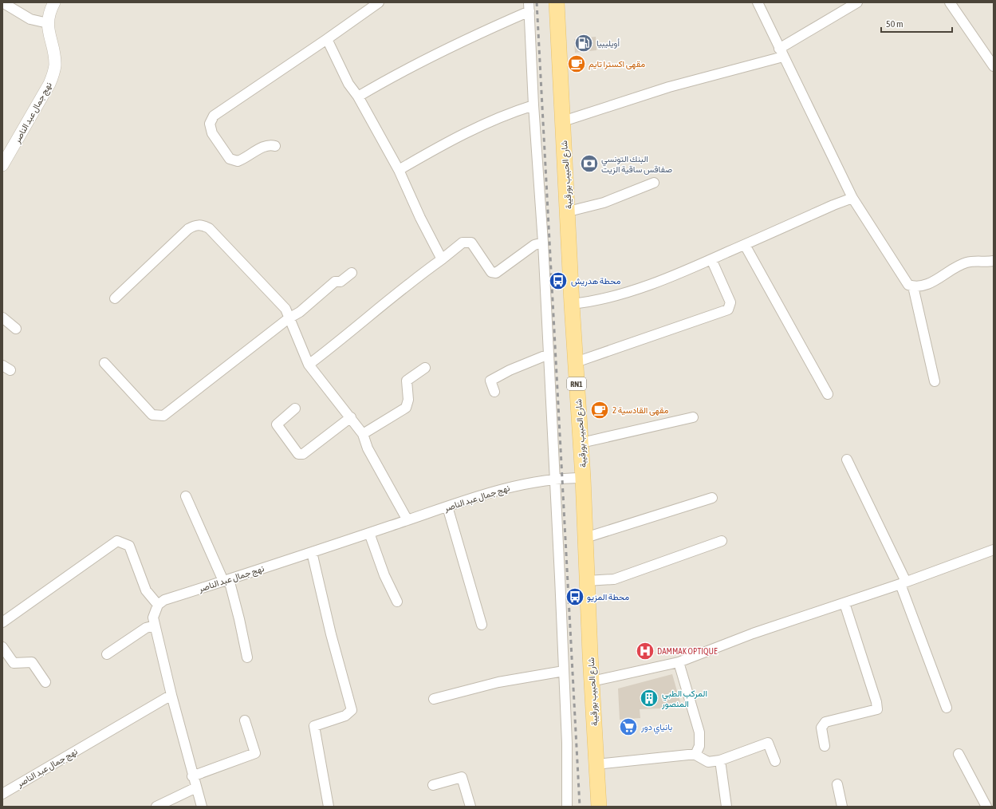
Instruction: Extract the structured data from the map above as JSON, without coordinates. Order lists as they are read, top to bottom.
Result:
{
  "streets": {
    "main road": ["شارع الحبيب بورقيبة", "RN1"],
    "street": ["نهج جمال عبد الناصر"]
  },
  "crossings": [
    ["نهج جمال عبد الناصر", "شارع الحبيب بورقيبة"]
  ],
  "places": {
    "fuel station": ["أويليبيا"],
    "cafe": ["مقهى اكسترا تايم", "مقهى القادسية 2"],
    "bank": ["البنك التونسي صفاقس ساقية الزيت"],
    "bus stop": ["محطة هدريش", "محطة المزيو"],
    "hospital": ["DAMMAK OPTIQUE"],
    "building": ["المركب الطبي المنصور"],
    "supermarket": ["بانياي دور"]
  },
  "scale_bar": "50 m"
}
